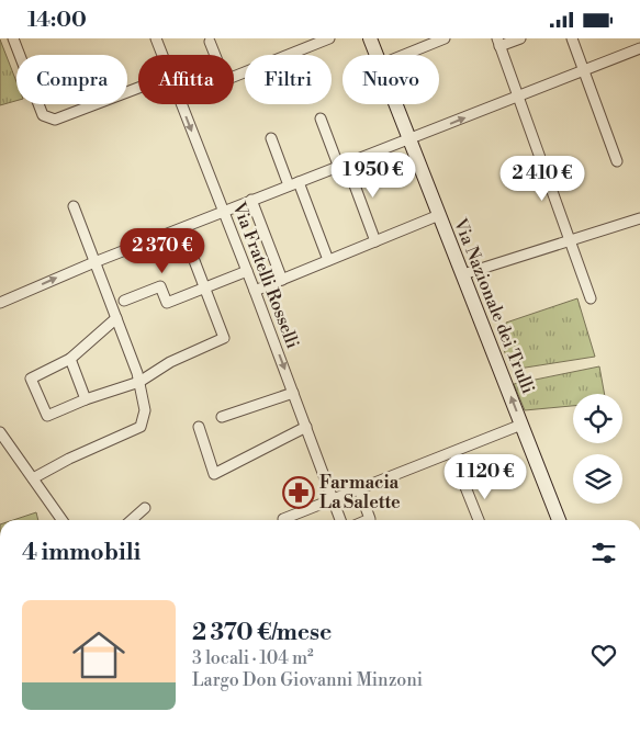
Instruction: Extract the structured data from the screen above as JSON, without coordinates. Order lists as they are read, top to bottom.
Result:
{
  "streets": {
    "street": ["Via Fratelli Rosselli", "Via Nazionale dei Trulli"]
  },
  "one_way": ["Via Fratelli Rosselli"],
  "places": {
    "pharmacy": ["Farmacia La Salette"]
  },
  "page": {
    "status": "14:00",
    "chip": [
      "Compra",
      "Affitta",
      "Filtri",
      "Nuovo"
    ],
    "price": [
      "1 950 €",
      "2 410 €",
      "2 370 €",
      "1 120 €"
    ],
    "heading": "4 immobili",
    "list": [
      {
        "name": "2 370 €/mese",
        "note": "3 locali · 104 m² · Largo Don Giovanni Minzoni"
      }
    ]
  }
}
